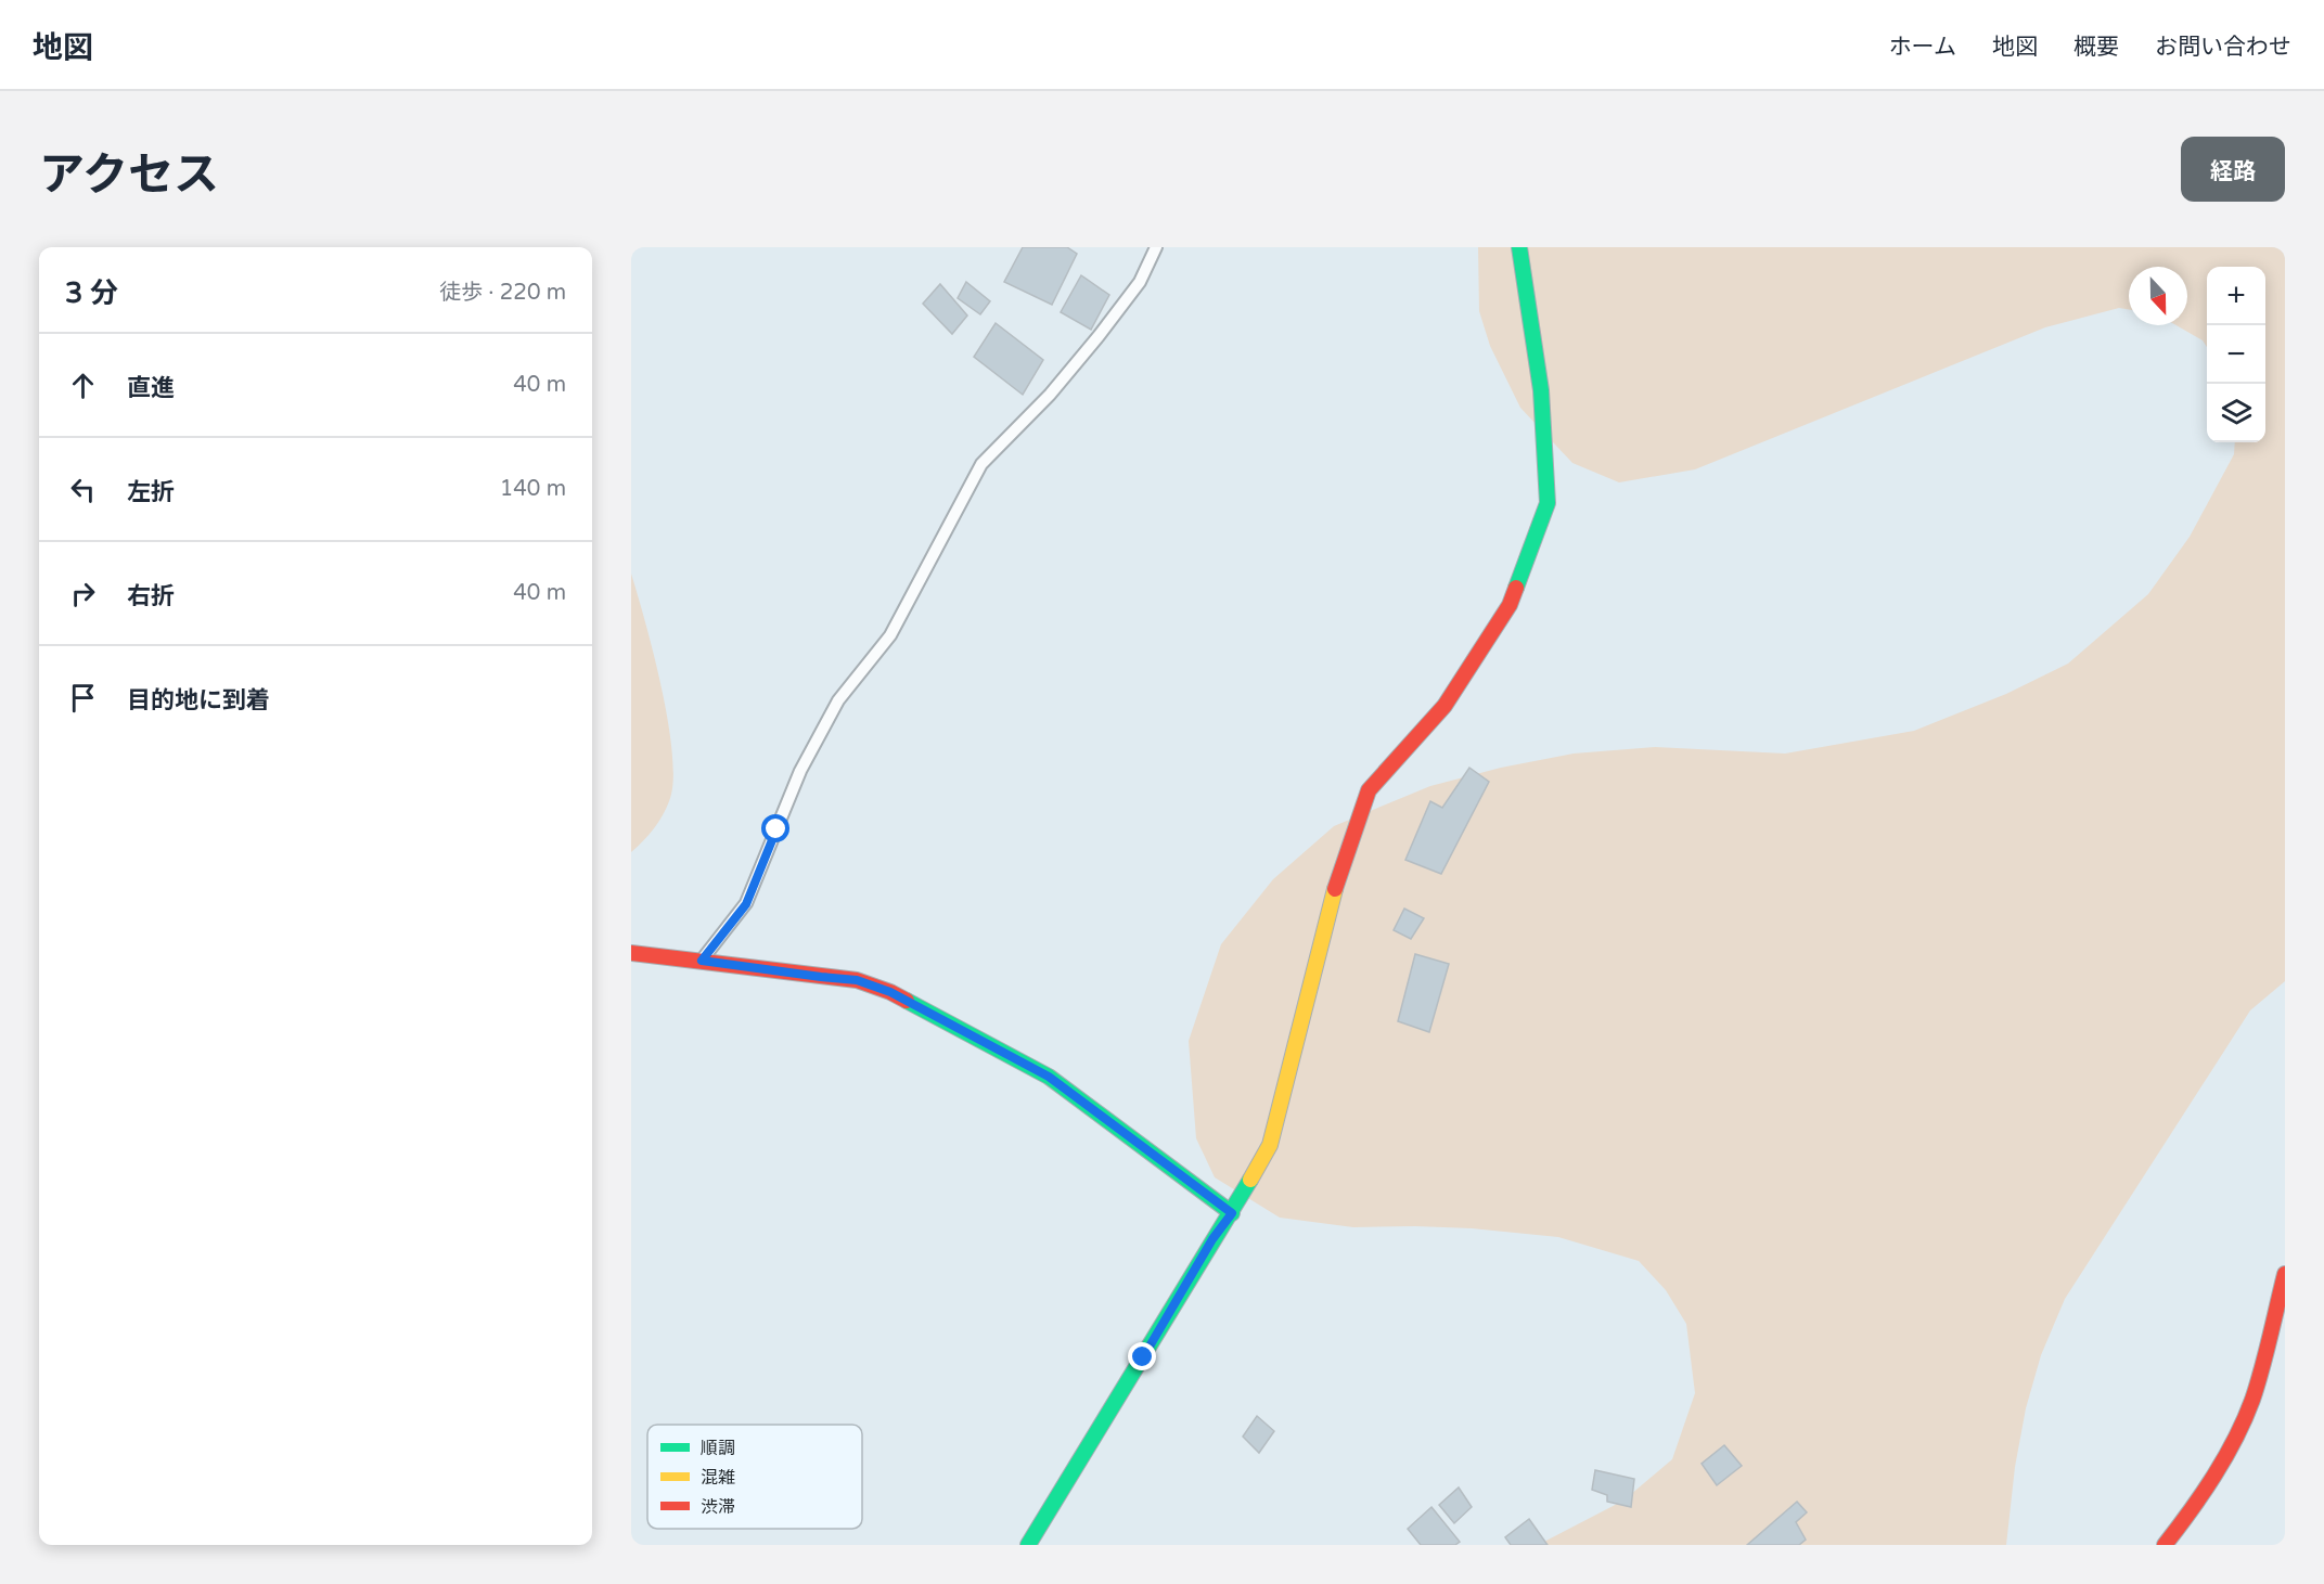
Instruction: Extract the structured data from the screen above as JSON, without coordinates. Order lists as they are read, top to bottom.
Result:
{
  "legend": ["順調", "混雑", "渋滞"],
  "north": "bottom",
  "page": {
    "header": "地図",
    "nav": [
      "ホーム",
      "地図",
      "概要",
      "お問い合わせ"
    ],
    "title": "アクセス",
    "buttons": "経路",
    "heading": ["3 分", "徒歩 · 220 m"],
    "map_buttons": ["+", "−"],
    "list": [
      ["直進", "40 m"],
      ["左折", "140 m"],
      ["右折", "40 m"],
      "目的地に到着"
    ]
  }
}
